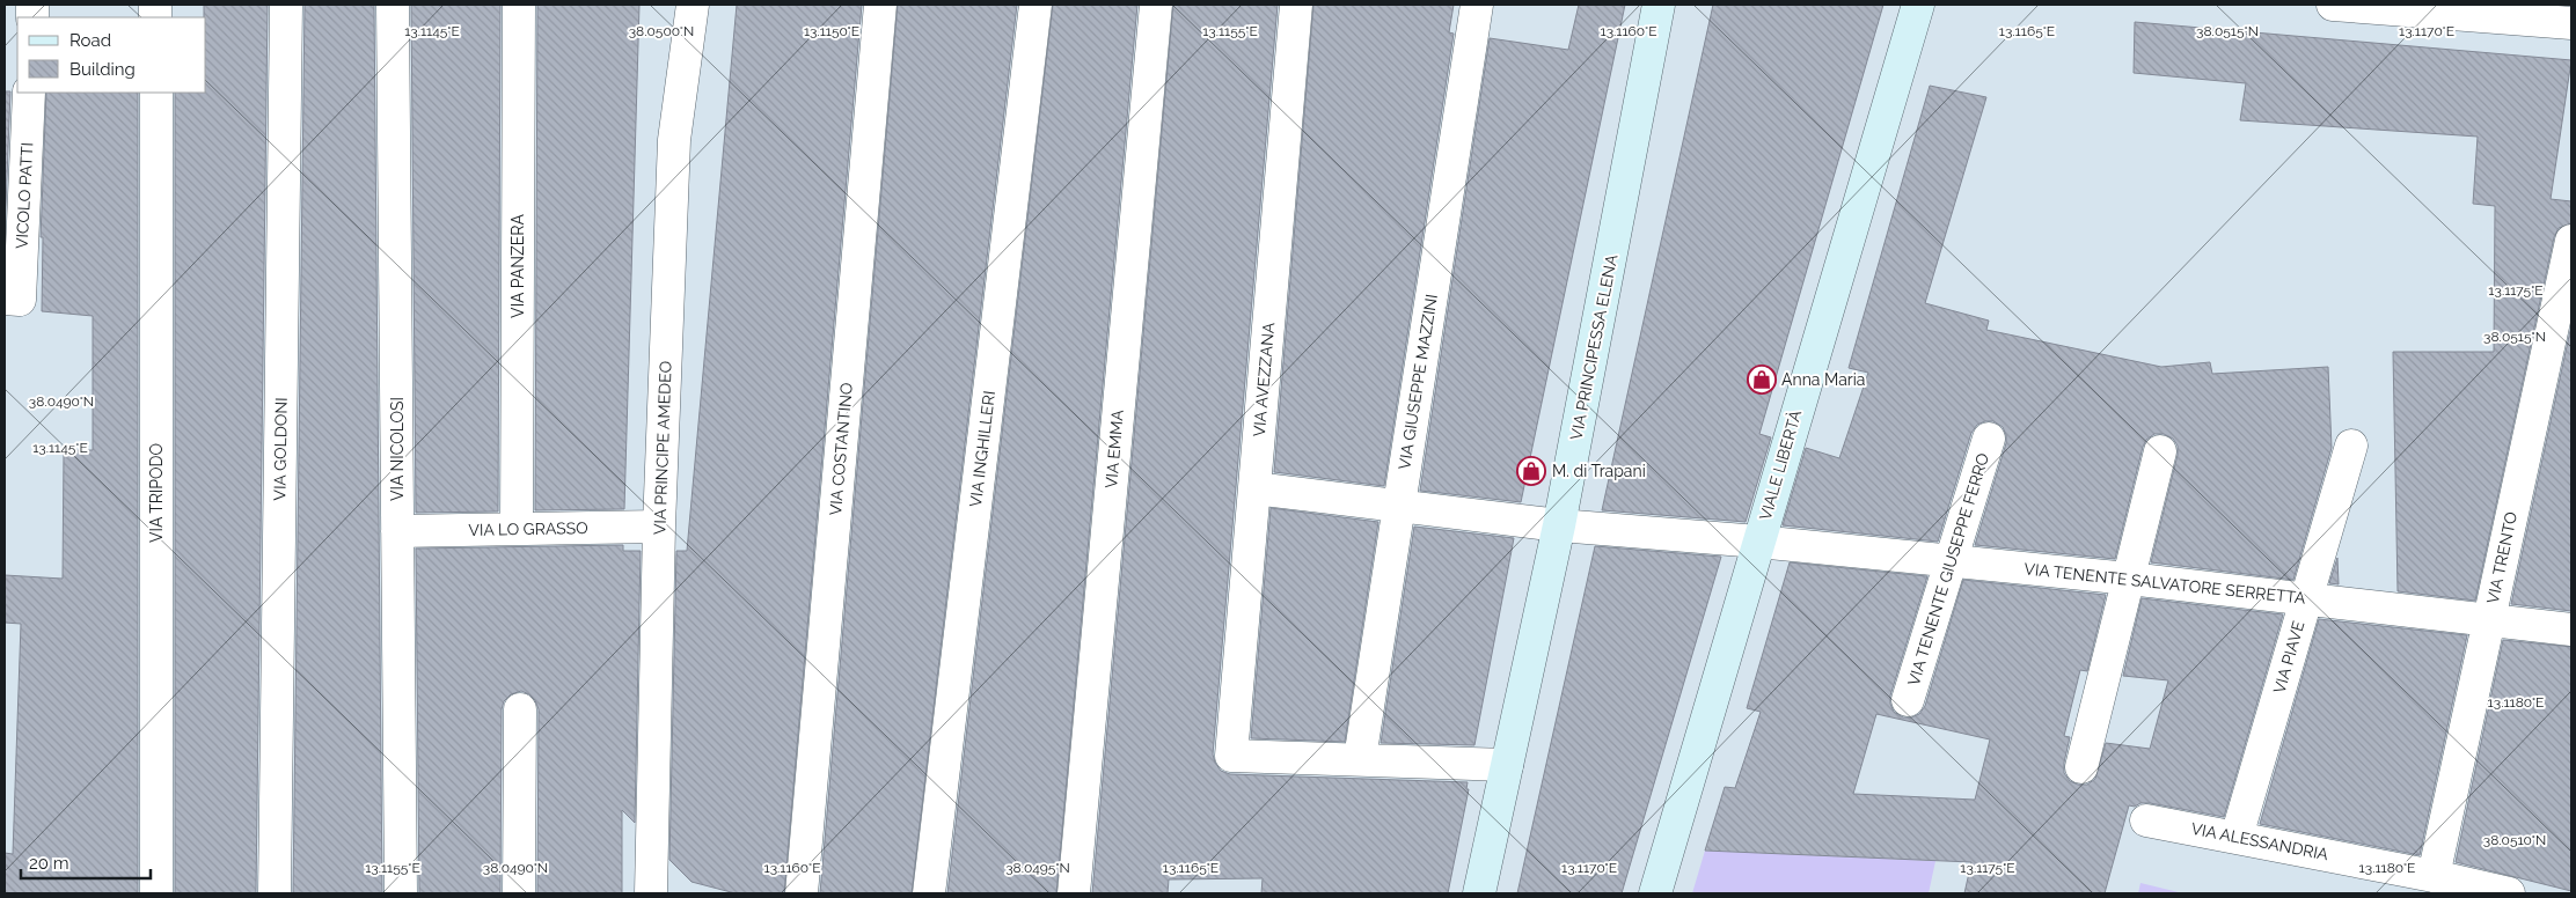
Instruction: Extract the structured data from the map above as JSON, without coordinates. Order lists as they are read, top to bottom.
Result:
{
  "streets": {
    "street": [
      "VICOLO PATTI",
      "VIA PANZERA",
      "VIA PRINCIPESSA ELENA",
      "VIA AVEZZANA",
      "VIA GIUSEPPE MAZZINI",
      "VIA PRINCIPE AMEDEO",
      "VIA GOLDONI",
      "VIA NICOLOSI",
      "VIA COSTANTINO",
      "VIA INGHILLERI",
      "VIA EMMA",
      "VIALE LIBERTÀ",
      "VIA TRIPODO",
      "VIA LO GRASSO",
      "VIA TRENTO",
      "VIA TENENTE GIUSEPPE FERRO",
      "VIA TENENTE SALVATORE SERRETTA",
      "VIA PIAVE",
      "VIA ALESSANDRIA"
    ]
  },
  "crossings": [
    ["VIA PANZERA", "VIA LO GRASSO"],
    ["VIA PRINCIPESSA ELENA", "VIA TENENTE SALVATORE SERRETTA"],
    ["VIA AVEZZANA", "VIA GIUSEPPE MAZZINI"],
    ["VIA AVEZZANA", "VIA TENENTE SALVATORE SERRETTA"],
    ["VIA GIUSEPPE MAZZINI", "VIA TENENTE SALVATORE SERRETTA"],
    ["VIA PRINCIPE AMEDEO", "VIA LO GRASSO"],
    ["VIA NICOLOSI", "VIA LO GRASSO"],
    ["VIALE LIBERTÀ", "VIA TENENTE SALVATORE SERRETTA"],
    ["VIA TRENTO", "VIA TENENTE SALVATORE SERRETTA"],
    ["VIA TRENTO", "VIA ALESSANDRIA"],
    ["VIA TENENTE GIUSEPPE FERRO", "VIA TENENTE SALVATORE SERRETTA"],
    ["VIA TENENTE SALVATORE SERRETTA", "VIA PIAVE"],
    ["VIA PIAVE", "VIA ALESSANDRIA"]
  ],
  "places": {
    "shop": ["Anna Maria", "M. di Trapani"]
  },
  "legend": ["Road", "Building"],
  "scale_bar": "20 m",
  "coordinates": [
    "38.0500°N",
    "38.0515°N",
    "13.1145°E",
    "13.1150°E",
    "13.1155°E",
    "13.1160°E",
    "13.1165°E",
    "13.1170°E",
    "13.1175°E",
    "38.0490°N",
    "13.1180°E",
    "38.0510°N",
    "38.0495°N"
  ]
}
